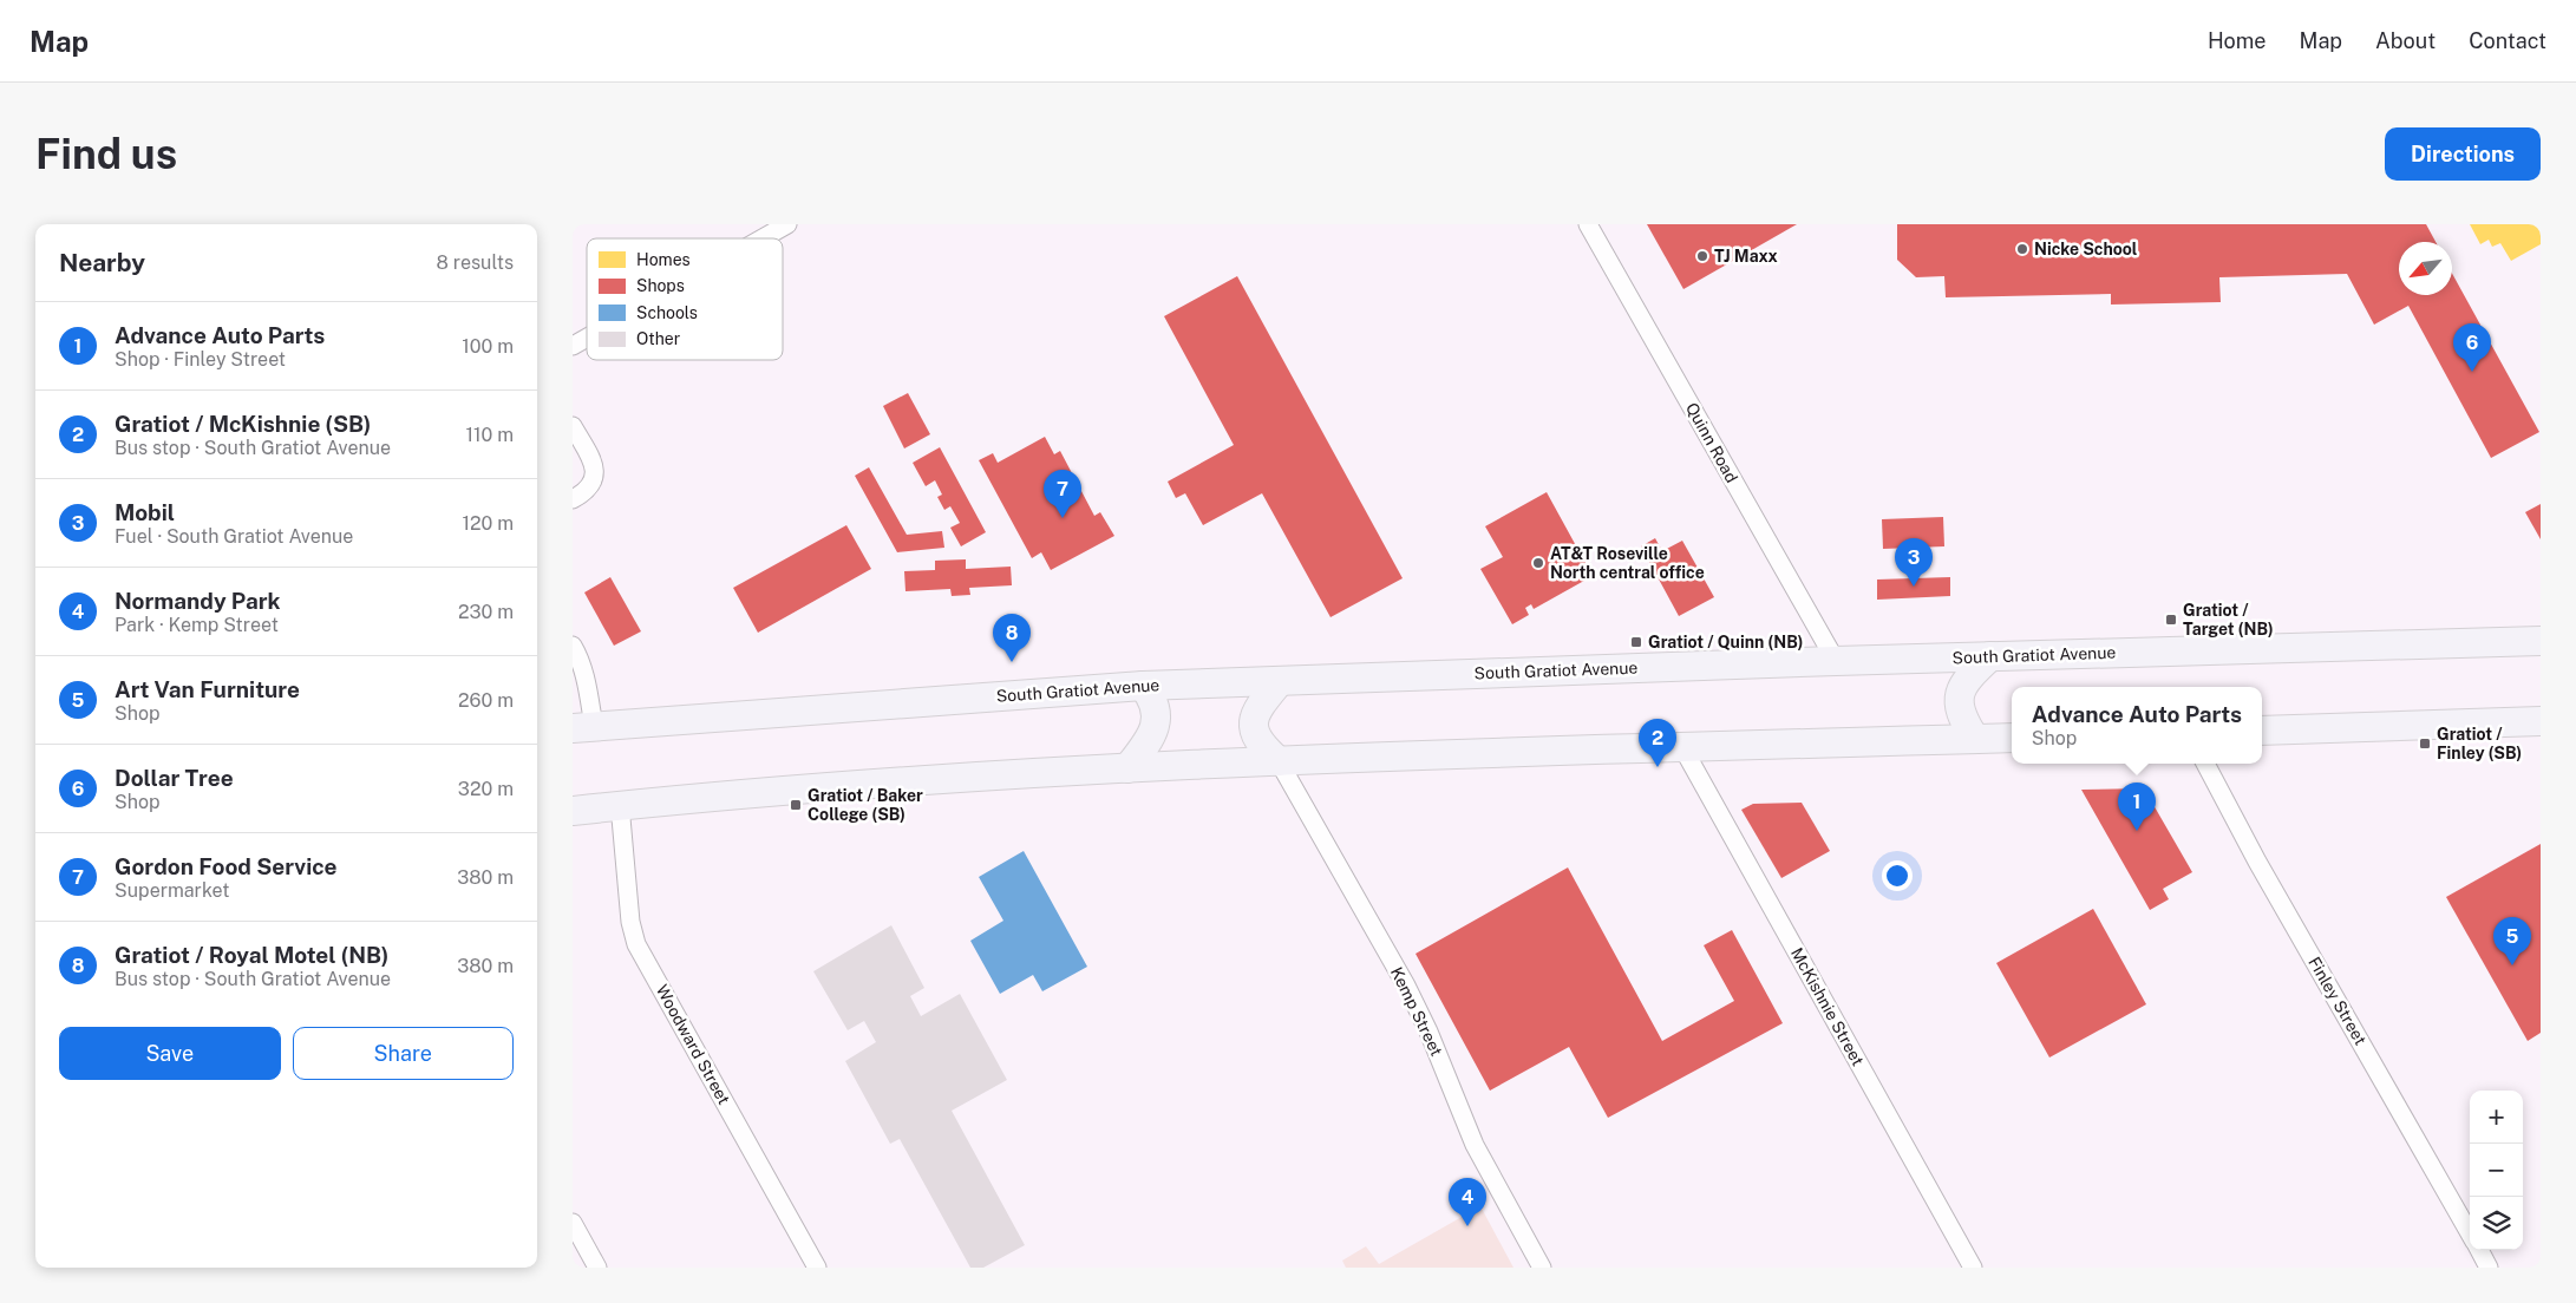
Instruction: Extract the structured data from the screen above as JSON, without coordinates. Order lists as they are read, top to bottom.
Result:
{
  "streets": {
    "main road": ["South Gratiot Avenue"],
    "street": [
      "Quinn Road",
      "Finley Street",
      "McKishnie Street",
      "Kemp Street",
      "Woodward Street"
    ]
  },
  "crossings": [
    ["Quinn Road", "South Gratiot Avenue"]
  ],
  "places": {
    "other": ["Nicke School", "TJ Maxx", "AT&T Roseville North central office"],
    "transit": [
      "Gratiot / Target (NB)",
      "Gratiot / Quinn (NB)",
      "Gratiot / Finley (SB)",
      "Gratiot / Baker College (SB)"
    ]
  },
  "legend": [
    "Homes",
    "Shops",
    "Schools",
    "Other"
  ],
  "north": "bottom left",
  "page": {
    "header": "Map",
    "nav": [
      "Home",
      "Map",
      "About",
      "Contact"
    ],
    "buttons": [
      "Directions",
      ["Save", "Share"]
    ],
    "title": "Find us",
    "heading": ["Nearby", "8 results"],
    "list": [
      {
        "mark": "1",
        "name": "Advance Auto Parts",
        "note": "Shop · Finley Street",
        "value": "100 m"
      },
      {
        "mark": "2",
        "name": "Gratiot / McKishnie (SB)",
        "note": "Bus stop · South Gratiot Avenue",
        "value": "110 m"
      },
      {
        "mark": "3",
        "name": "Mobil",
        "note": "Fuel · South Gratiot Avenue",
        "value": "120 m"
      },
      {
        "mark": "4",
        "name": "Normandy Park",
        "note": "Park · Kemp Street",
        "value": "230 m"
      },
      {
        "mark": "5",
        "name": "Art Van Furniture",
        "note": "Shop",
        "value": "260 m"
      },
      {
        "mark": "6",
        "name": "Dollar Tree",
        "note": "Shop",
        "value": "320 m"
      },
      {
        "mark": "7",
        "name": "Gordon Food Service",
        "note": "Supermarket",
        "value": "380 m"
      },
      {
        "mark": "8",
        "name": "Gratiot / Royal Motel (NB)",
        "note": "Bus stop · South Gratiot Avenue",
        "value": "380 m"
      }
    ],
    "pins": [
      "6",
      "7",
      "3",
      "8",
      "2",
      "1",
      "5",
      "4"
    ],
    "popup": ["Advance Auto Parts", "Shop"],
    "map_buttons": ["+", "−"]
  }
}
